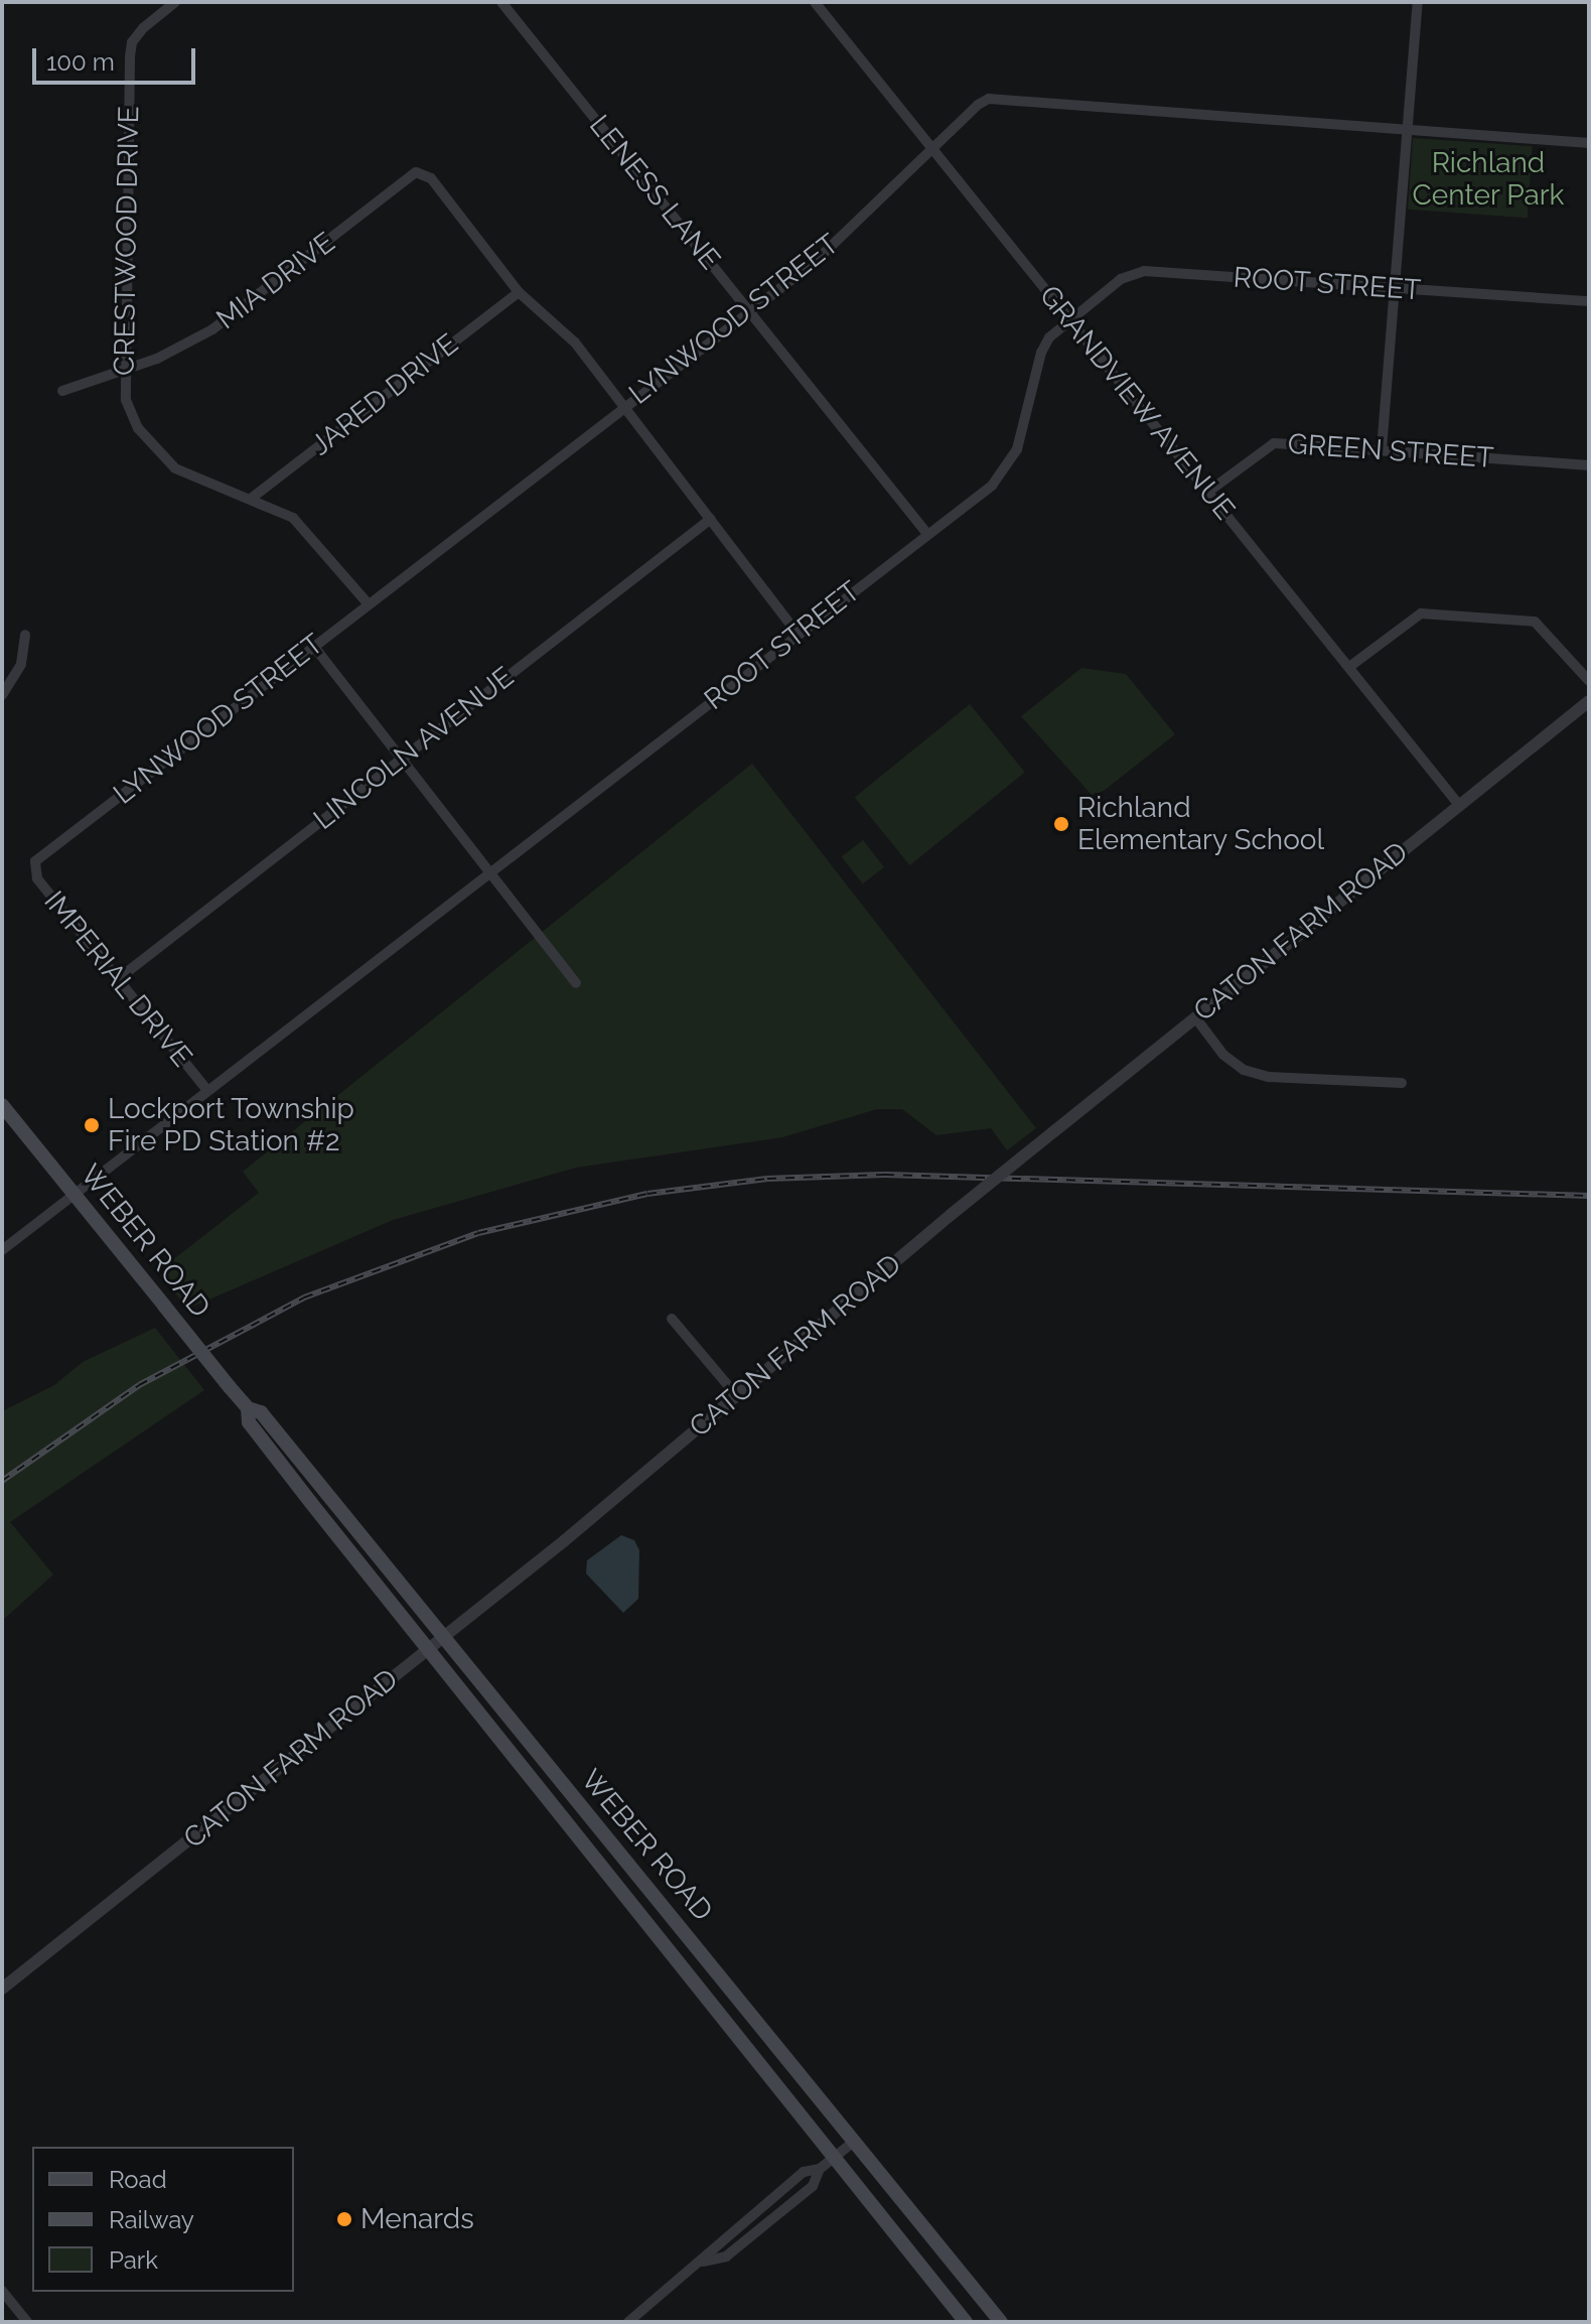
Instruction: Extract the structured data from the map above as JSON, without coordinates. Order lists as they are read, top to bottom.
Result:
{
  "streets": {
    "main road": ["WEBER ROAD"],
    "street": [
      "LENESS LANE",
      "CRESTWOOD DRIVE",
      "MIA DRIVE",
      "ROOT STREET",
      "LYNWOOD STREET",
      "JARED DRIVE",
      "GRANDVIEW AVENUE",
      "GREEN STREET",
      "LINCOLN AVENUE",
      "CATON FARM ROAD",
      "IMPERIAL DRIVE"
    ]
  },
  "crossings": [
    ["LENESS LANE", "ROOT STREET"],
    ["LENESS LANE", "LYNWOOD STREET"],
    ["CRESTWOOD DRIVE", "MIA DRIVE"],
    ["CRESTWOOD DRIVE", "LYNWOOD STREET"],
    ["CRESTWOOD DRIVE", "JARED DRIVE"],
    ["MIA DRIVE", "JARED DRIVE"],
    ["ROOT STREET", "GRANDVIEW AVENUE"],
    ["ROOT STREET", "IMPERIAL DRIVE"],
    ["ROOT STREET", "WEBER ROAD"],
    ["LYNWOOD STREET", "GRANDVIEW AVENUE"],
    ["LYNWOOD STREET", "IMPERIAL DRIVE"],
    ["GRANDVIEW AVENUE", "GREEN STREET"],
    ["GRANDVIEW AVENUE", "CATON FARM ROAD"],
    ["LINCOLN AVENUE", "IMPERIAL DRIVE"],
    ["CATON FARM ROAD", "WEBER ROAD"]
  ],
  "parks": ["Richland Center Park"],
  "places": ["Richland Elementary School", "Lockport Township Fire PD Station #2", "Menards"],
  "legend": ["Road", "Railway", "Park"],
  "scale_bar": "100 m"
}
